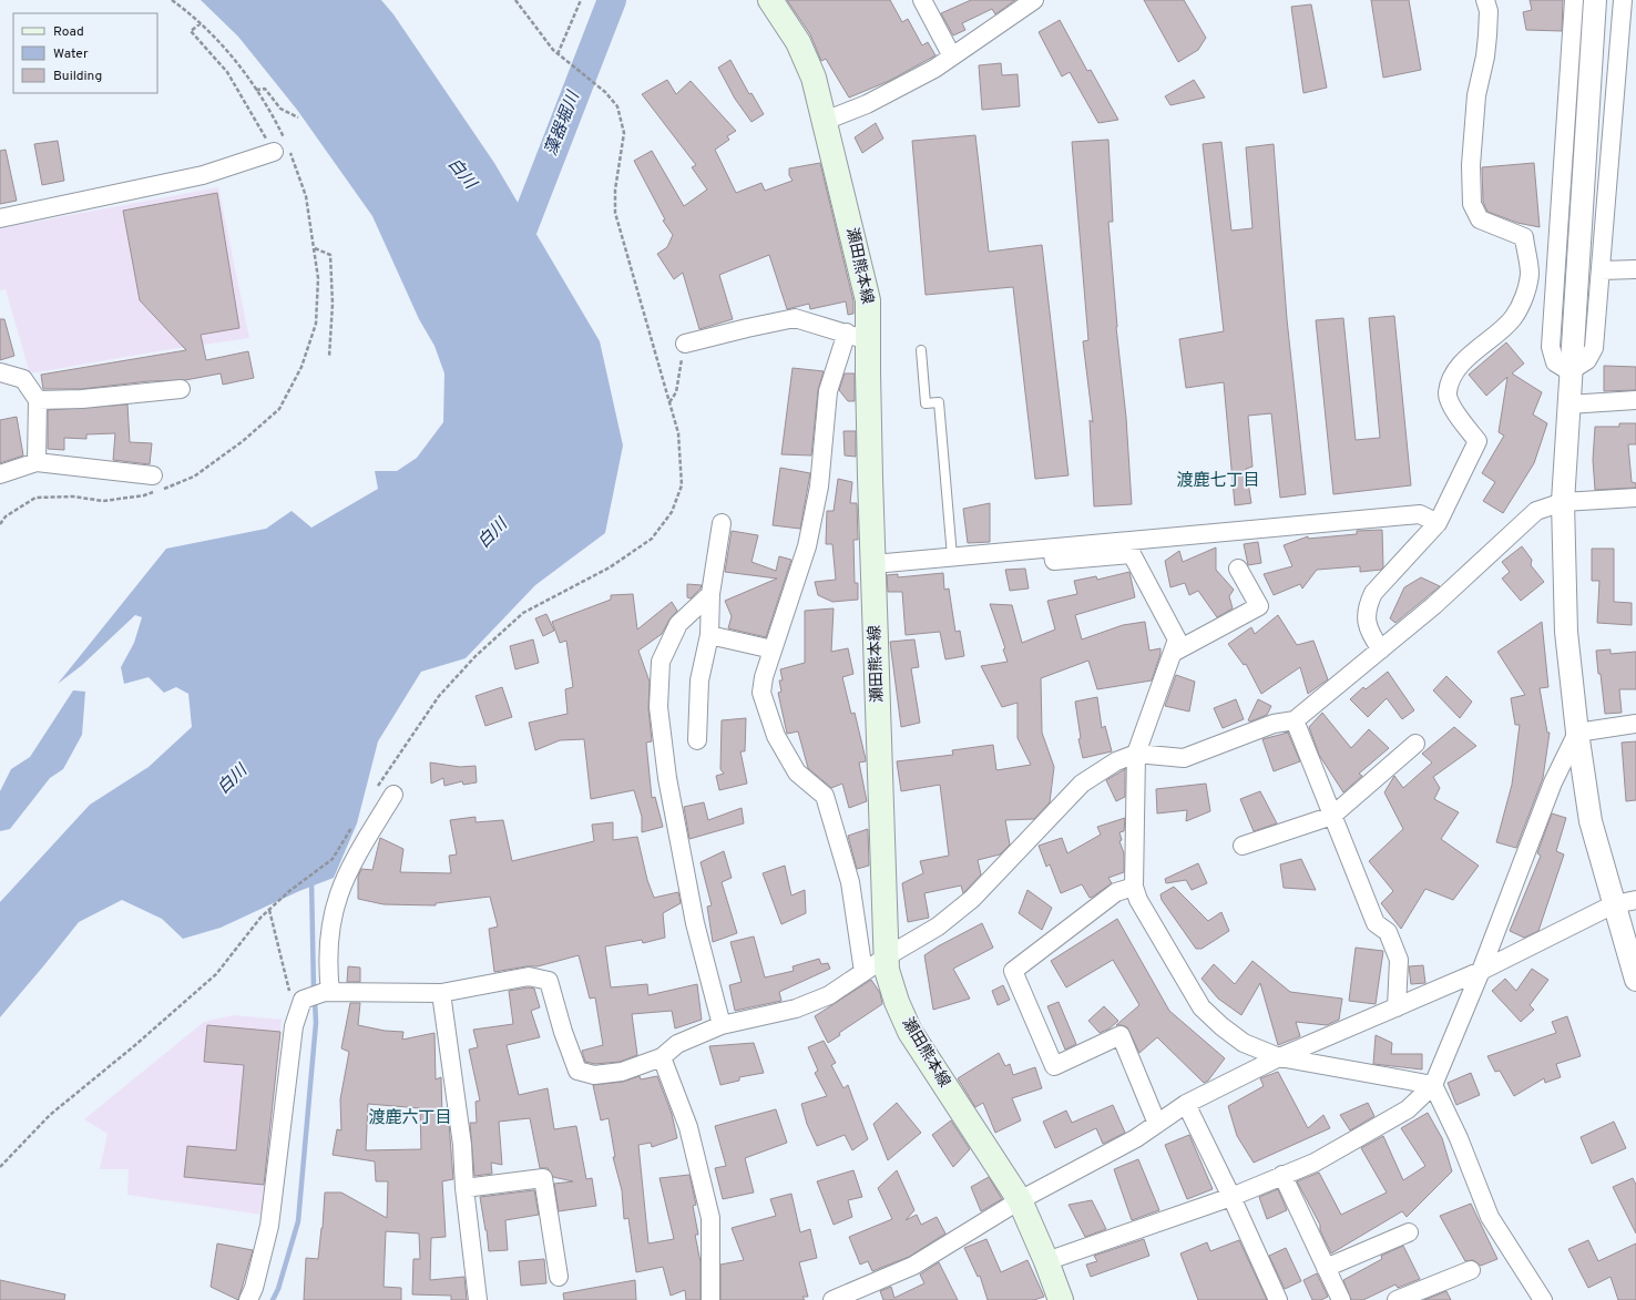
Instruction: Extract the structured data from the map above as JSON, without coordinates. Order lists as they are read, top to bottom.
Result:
{
  "streets": {
    "main road": ["瀬田熊本線"]
  },
  "districts": ["渡鹿七丁目", "渡鹿六丁目"],
  "water": ["藻器堀川", "白川"],
  "legend": ["Road", "Water", "Building"]
}
